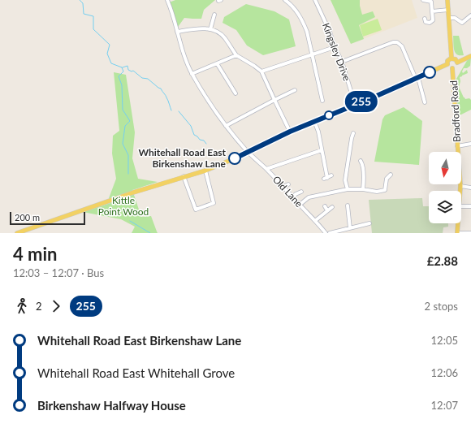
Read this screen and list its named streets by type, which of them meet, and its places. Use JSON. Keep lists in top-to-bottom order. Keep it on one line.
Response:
{"streets":{"main road":["Bradford Road"],"street":["Kingsley Drive","Old Lane"]},"parks":["Kittle Point Wood"],"places":["Whitehall Road East Birkenshaw Lane"],"lines":["bus line 255"],"scale_bar":"200 m","north":"bottom","page":{"on_map":"255","scale":"200 m","heading":["4 min","12:03 – 12:07 · Bus","£2.88"],"legs":["2","255","2 stops"],"list":[{"name":"Whitehall Road East Birkenshaw Lane","value":"12:05"},{"name":"Whitehall Road East Whitehall Grove","value":"12:06"},{"name":"Birkenshaw Halfway House","value":"12:07"}]}}
